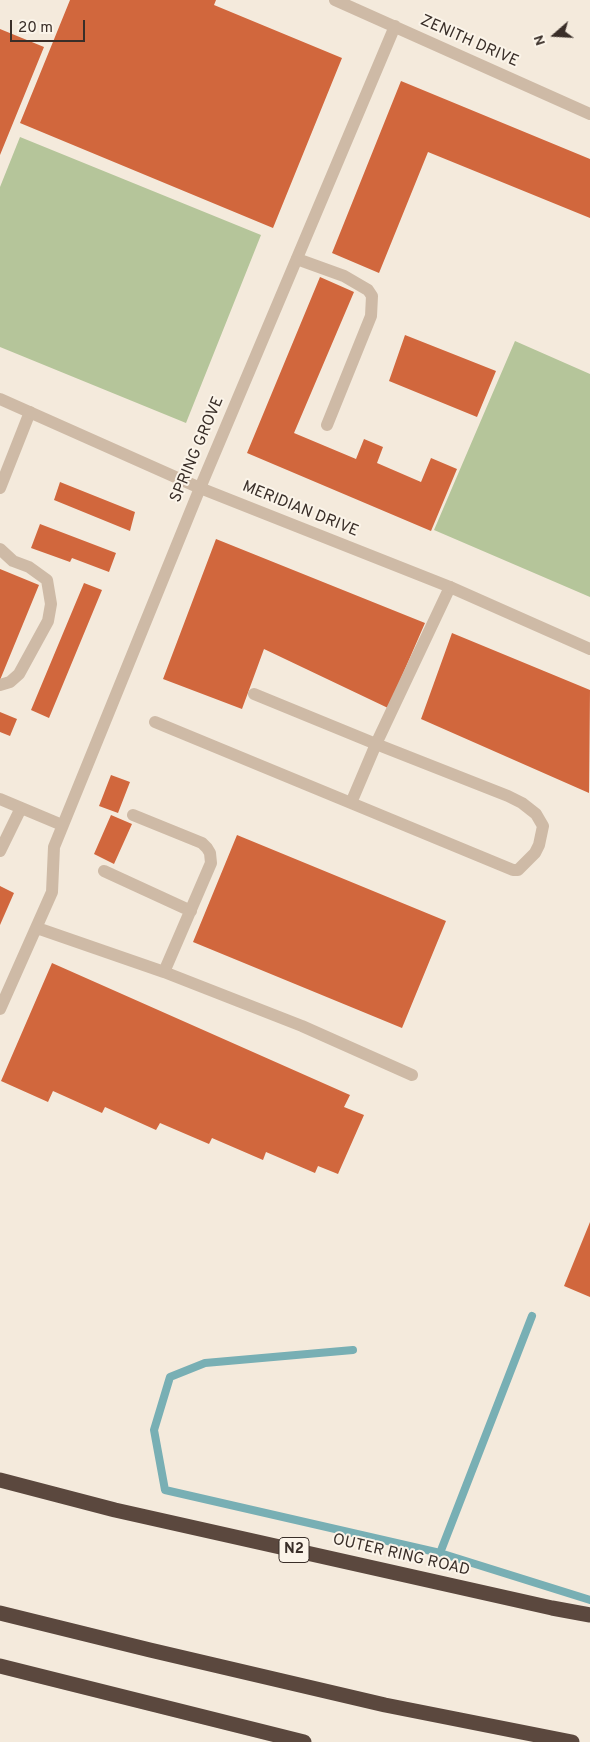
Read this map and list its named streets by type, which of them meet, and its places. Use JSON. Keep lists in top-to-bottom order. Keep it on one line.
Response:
{"streets":{"highway":["N2","OUTER RING ROAD"],"street":["ZENITH DRIVE","SPRING GROVE","MERIDIAN DRIVE"]},"crossings":[["ZENITH DRIVE","SPRING GROVE"],["SPRING GROVE","MERIDIAN DRIVE"]],"scale_bar":"20 m","north":"left"}
